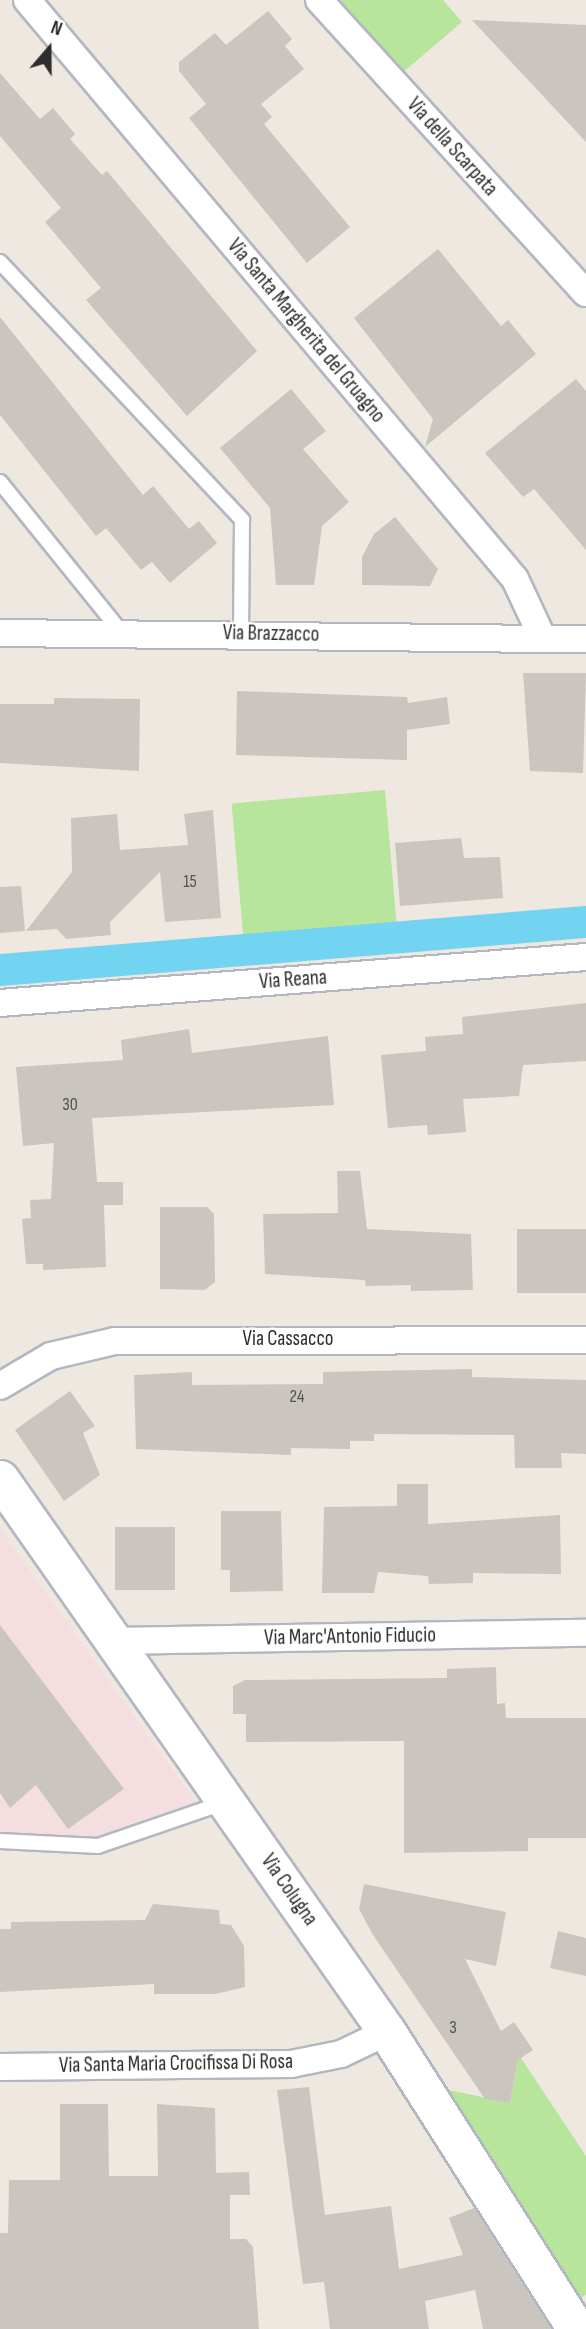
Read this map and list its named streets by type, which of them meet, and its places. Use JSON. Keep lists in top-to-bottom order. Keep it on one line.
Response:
{"streets":{"street":["Via della Scarpata","Via Santa Margherita del Gruagno","Via Brazzacco","Via Reana","Via Cassacco","Via Marc'Antonio Fiducio","Via Colugna","Via Santa Maria Crocifissa Di Rosa"]},"crossings":[["Via Santa Margherita del Gruagno","Via Brazzacco"],["Via Marc'Antonio Fiducio","Via Colugna"],["Via Colugna","Via Santa Maria Crocifissa Di Rosa"]],"house_numbers":["15","30","24","3"],"north":"top"}
